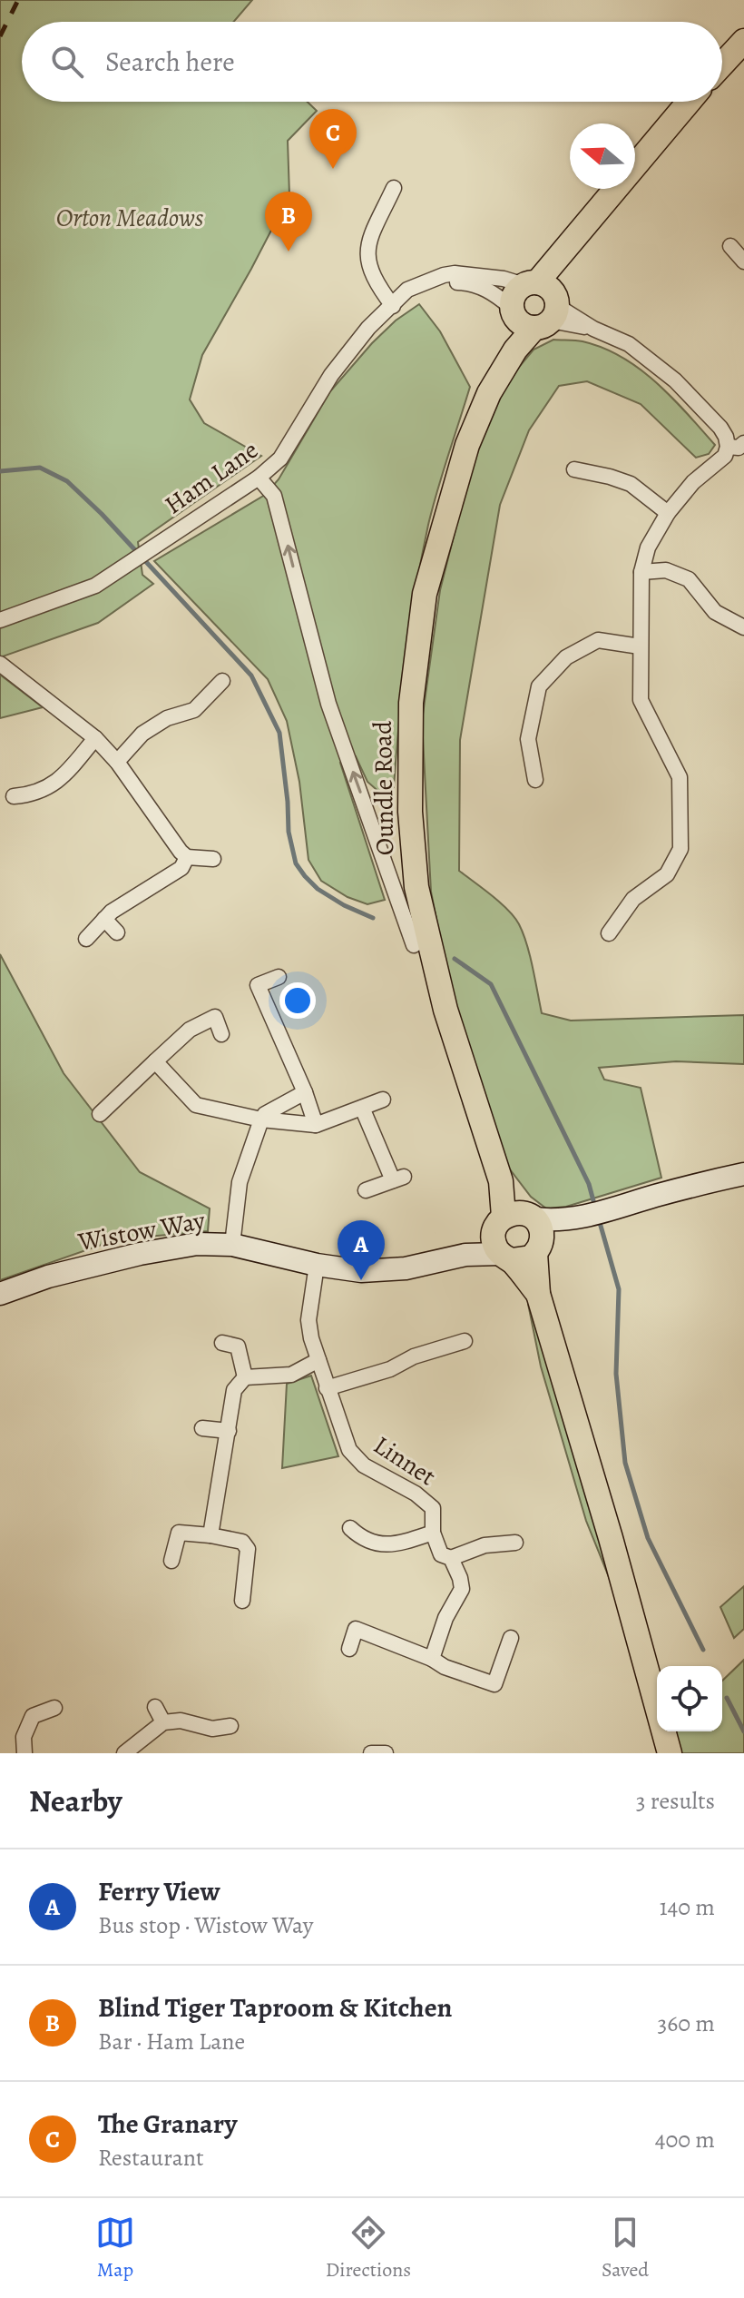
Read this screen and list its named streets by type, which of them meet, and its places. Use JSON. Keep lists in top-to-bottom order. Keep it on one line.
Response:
{"streets":{"main road":["Oundle Road"],"street":["Ham Lane","Wistow Way","Linnet"]},"crossings":[["Ham Lane","Oundle Road"],["Oundle Road","Wistow Way"],["Wistow Way","Linnet"]],"parks":["Orton Meadows"],"north":"left","page":{"search":"Search here","pins":["C","B","A"],"heading":["Nearby","3 results"],"list":[{"mark":"A","name":"Ferry View","note":"Bus stop · Wistow Way","value":"140 m"},{"mark":"B","name":"Blind Tiger Taproom & Kitchen","note":"Bar · Ham Lane","value":"360 m"},{"mark":"C","name":"The Granary","note":"Restaurant","value":"400 m"}],"nav":["Map","Directions","Saved"]}}
